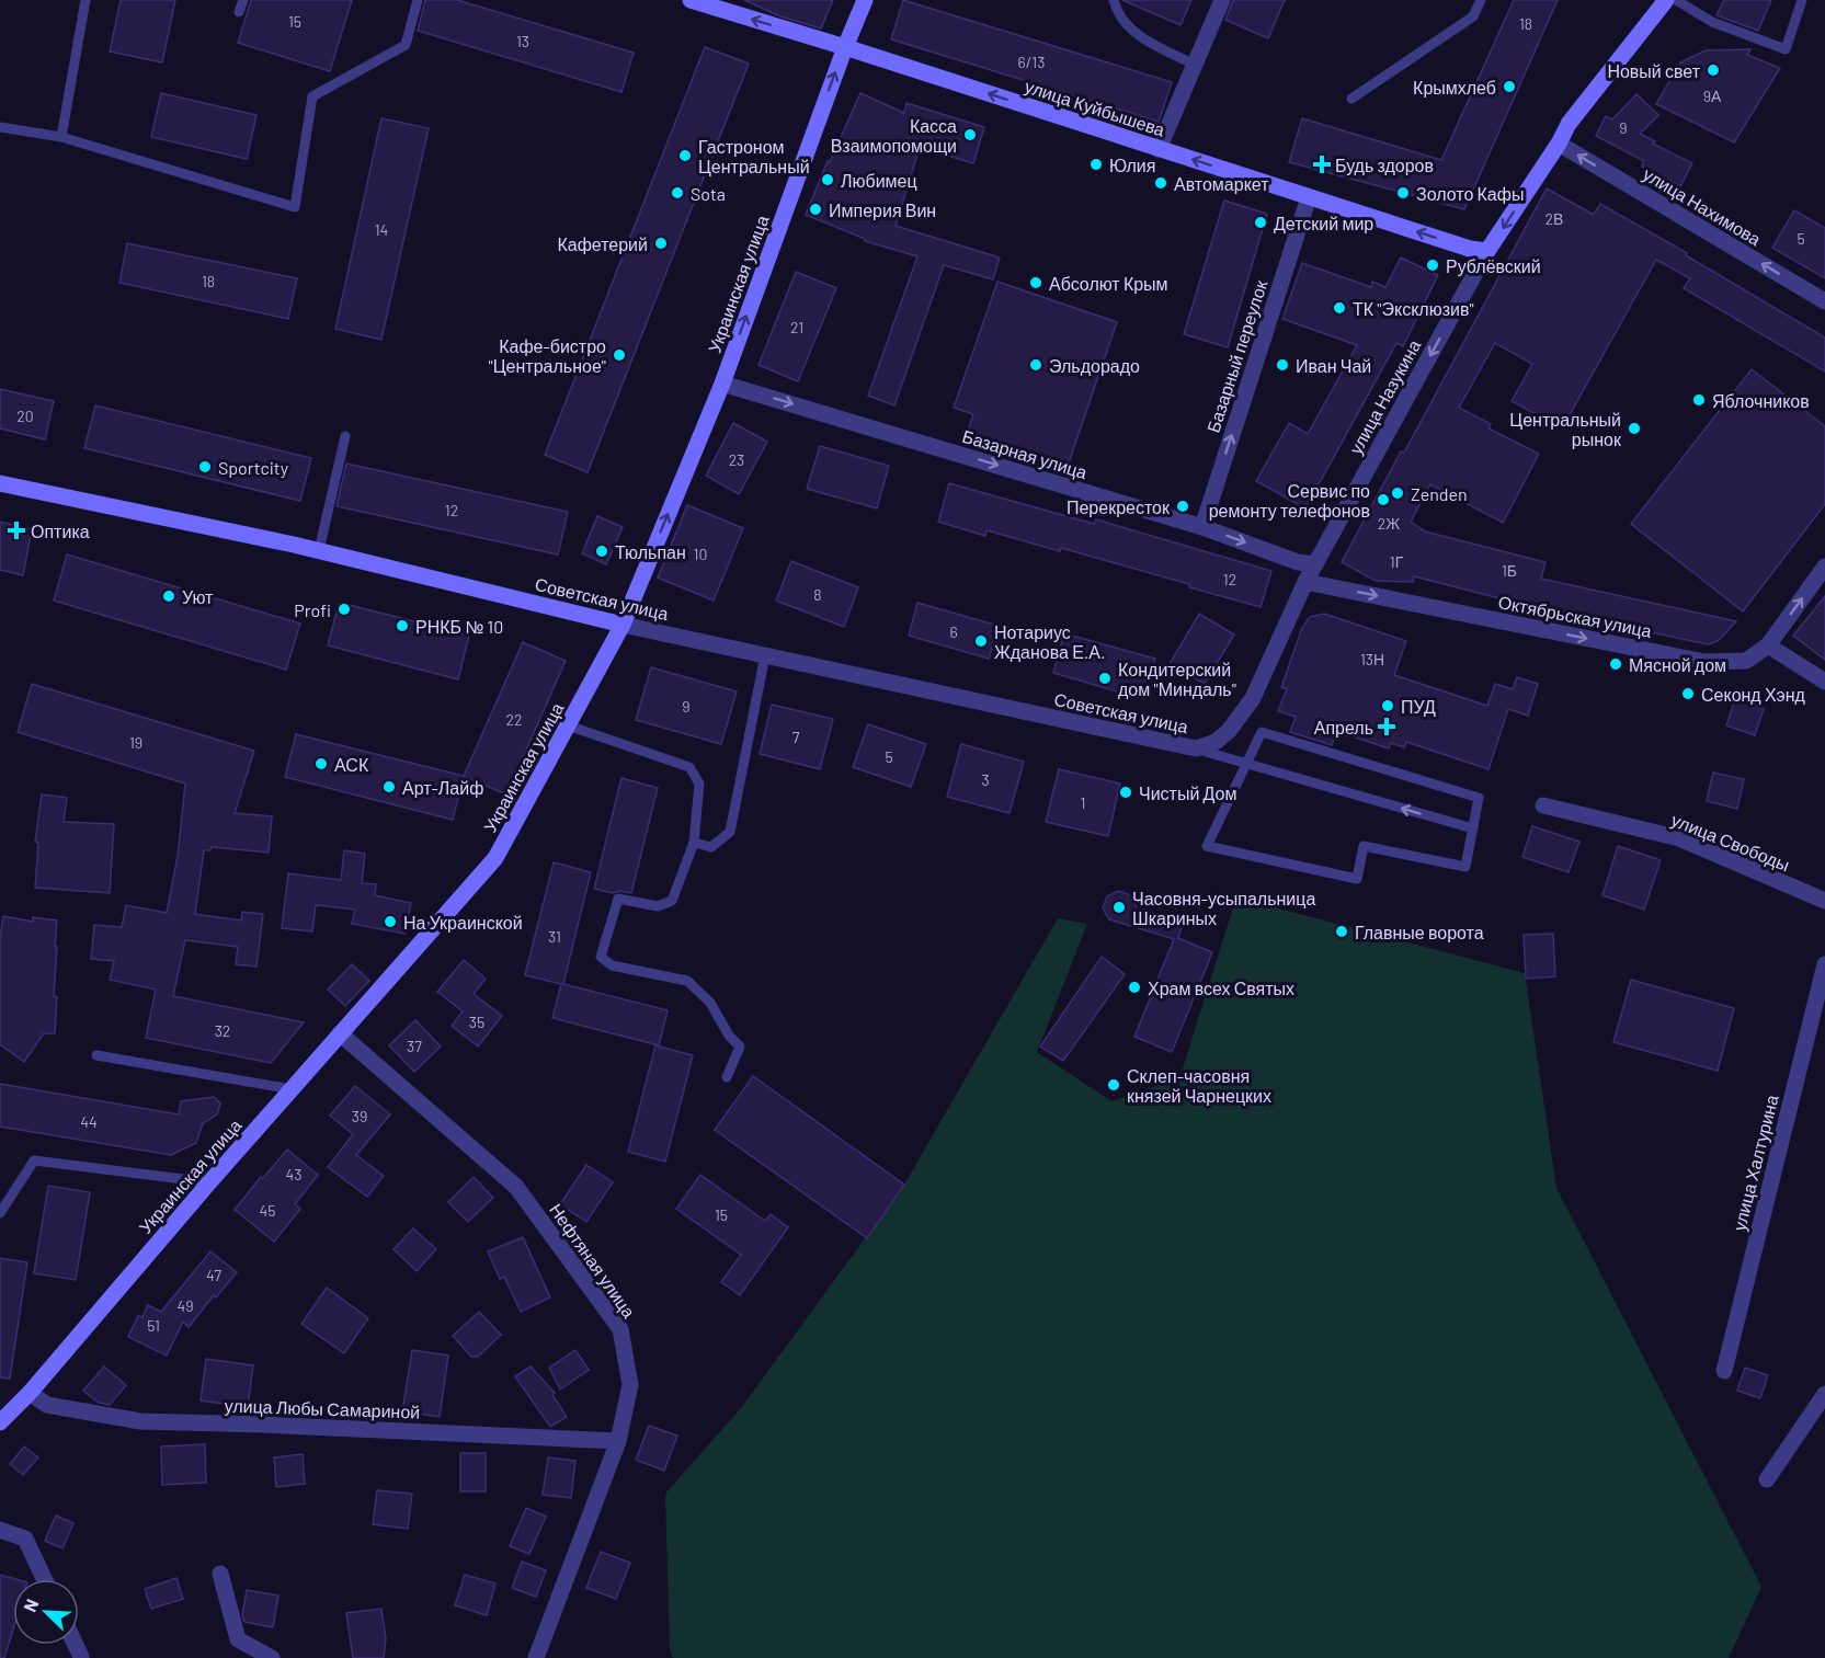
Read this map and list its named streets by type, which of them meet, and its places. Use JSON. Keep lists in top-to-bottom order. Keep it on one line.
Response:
{"streets":{"main road":["улица Куйбышева","Украинская улица","улица Назукина","Советская улица"],"street":["улица Нахимова","Базарный переулок","Базарная улица","Октябрьская улица","улица Свободы","улица Халтурина","Нефтяная улица","улица Любы Самариной"]},"crossings":[["улица Куйбышева","Украинская улица"],["улица Куйбышева","Базарный переулок"],["улица Куйбышева","улица Назукина"],["улица Нахимова","улица Назукина"],["Украинская улица","Базарная улица"],["Украинская улица","Советская улица"],["Украинская улица","Нефтяная улица"],["Украинская улица","улица Любы Самариной"],["Базарный переулок","Базарная улица"],["улица Назукина","Базарная улица"],["улица Назукина","Советская улица"],["улица Назукина","Октябрьская улица"],["Нефтяная улица","улица Любы Самариной"]],"one_way":["улица Куйбышева","улица Нахимова","Украинская улица","Базарный переулок","улица Назукина","Базарная улица","Октябрьская улица"],"places":{"other":["Новый свет","Крымхлеб","Касса Взаимопомощи","Гастроном Центральный","Юлия","Любимец","Автомаркет","Sota","Золото Кафы","Империя Вин","Детский мир","Кафетерий","Рублёвский","Абсолют Крым","ТК \"Эксклюзив\"","Кафе‐бистро \"Центральное\"","Эльдорадо","Иван Чай","Яблочников","Центральный рынок","Sportcity","Zenden","Сервис по ремонту телефонов","Перекресток","Тюльпан","Уют","Profi","РНКБ № 10","Нотариус Жданова Е.А.","Мясной дом","Кондитерский дом \"Миндаль\"","Секонд Хэнд","ПУД","АСК","Арт-Лайф","Чистый Дом","Часовня-усыпальница Шкариных","На Украинской","Главные ворота","Храм всех Святых","Склеп-часовня князей Чарнецких"],"health":["Будь здоров","Оптика","Апрель"]},"house_numbers":["15","18","13","6/13","9А","9","2В","14","5","18","21","20","23","12","2Ж","10","1Г","1Б","12","8","6","13Н","9","22","7","19","5","3","1","31","35","32","37","39","44","43","45","15","47","49","51"],"north":"top left"}
